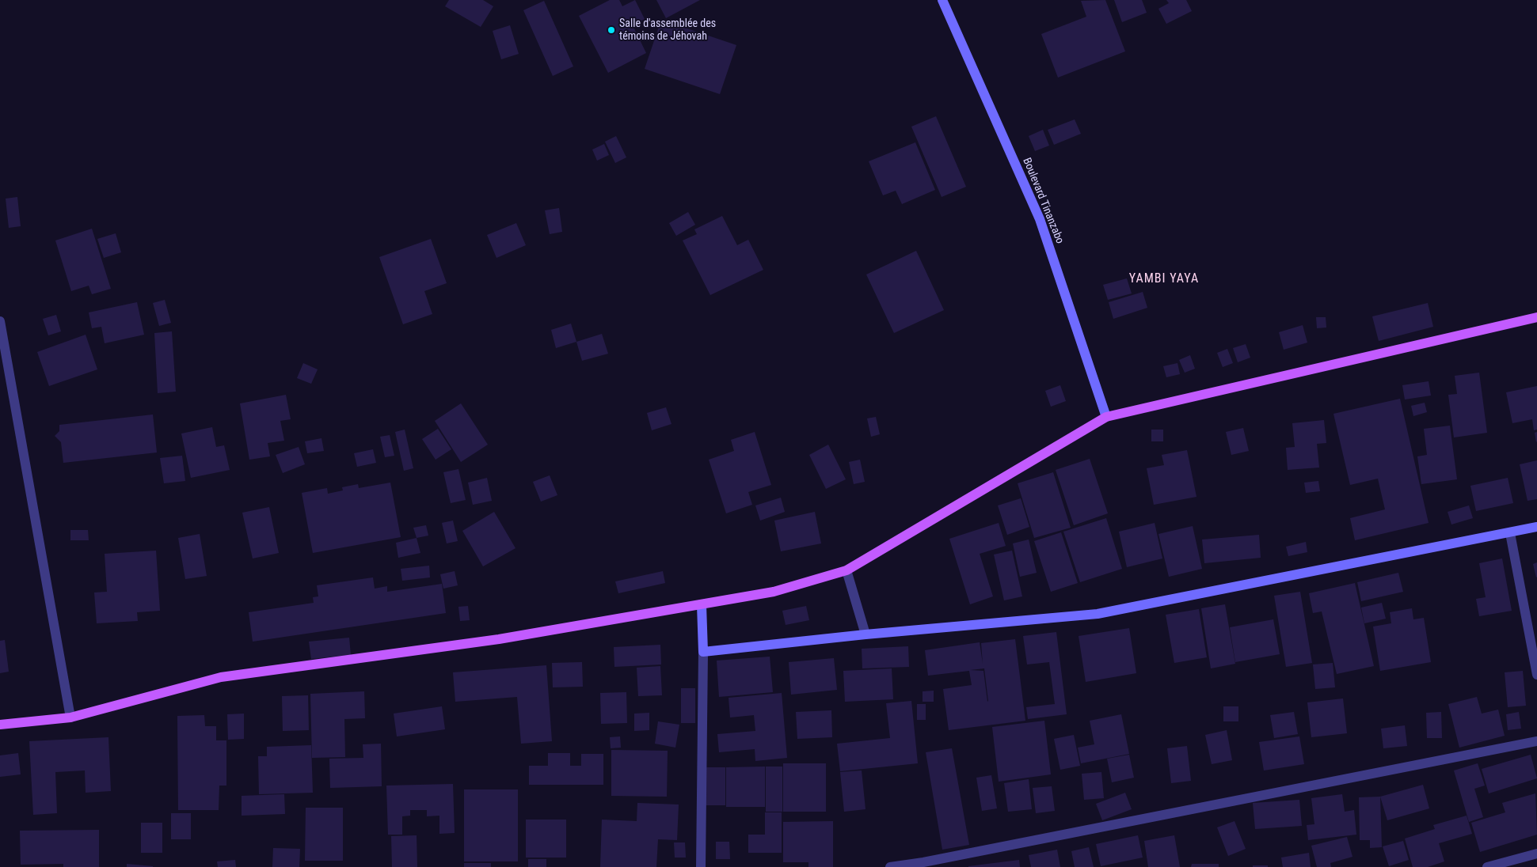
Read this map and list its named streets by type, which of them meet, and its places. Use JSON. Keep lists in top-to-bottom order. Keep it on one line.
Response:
{"streets":{"street":["Boulevard Tinanzabo"]},"districts":["YAMBI YAYA"],"places":["Salle d'assemblée des témoins de Jéhovah"]}
